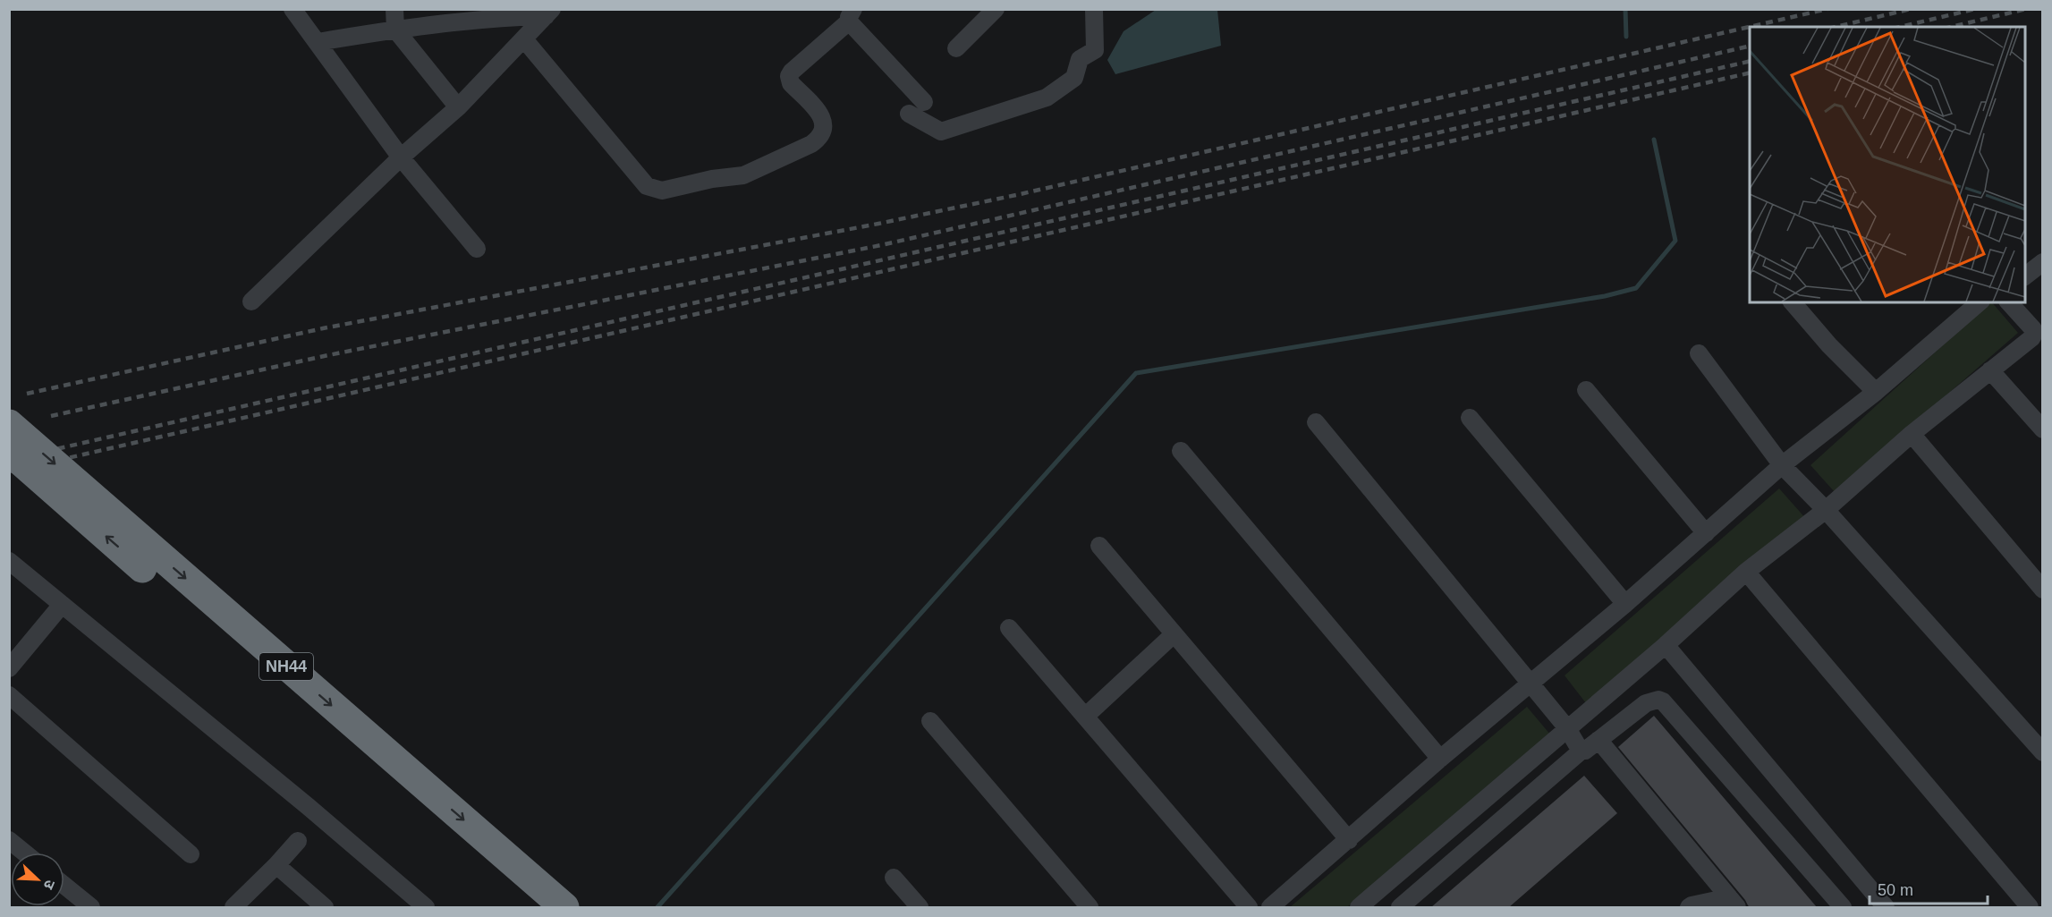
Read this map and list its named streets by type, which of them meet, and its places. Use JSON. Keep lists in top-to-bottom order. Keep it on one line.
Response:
{"streets":{"highway":["NH44"]},"scale_bar":"50 m","north":"bottom right"}
